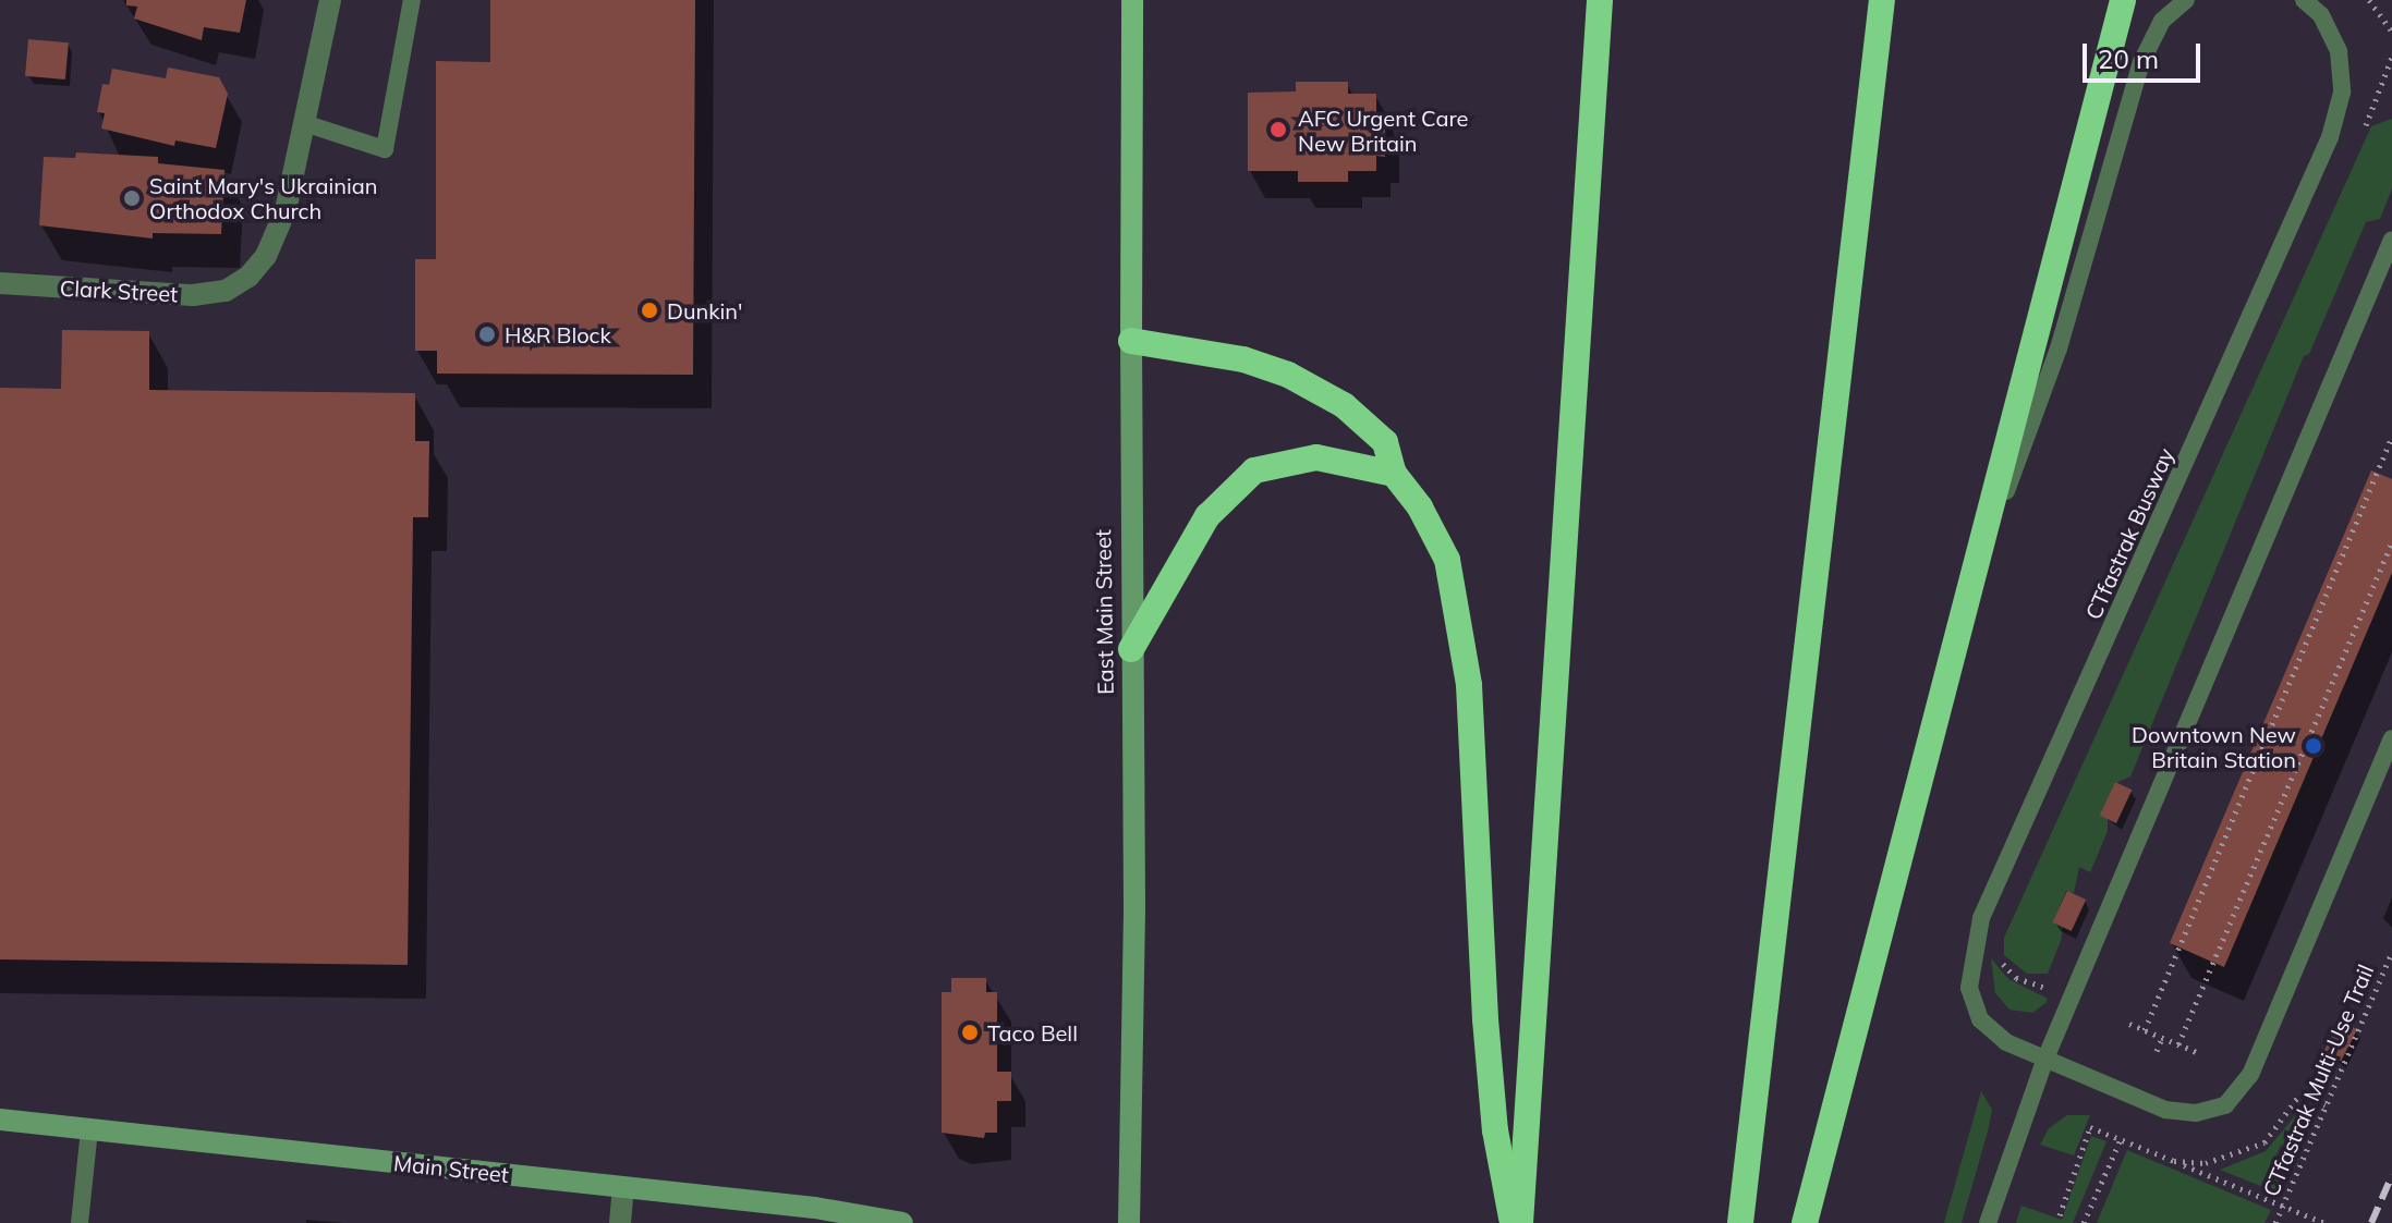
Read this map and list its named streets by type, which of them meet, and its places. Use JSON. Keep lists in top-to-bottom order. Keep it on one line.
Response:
{"streets":{"main road":["East Main Street","Main Street"],"street":["Clark Street"],"lane":["CTfastrak Busway"],"path":["CTfastrak Multi-Use Trail"]},"places":["AFC Urgent Care New Britain","Saint Mary's Ukrainian Orthodox Church","Dunkin'","H&R Block","Downtown New Britain Station","Taco Bell"],"scale_bar":"20 m"}
